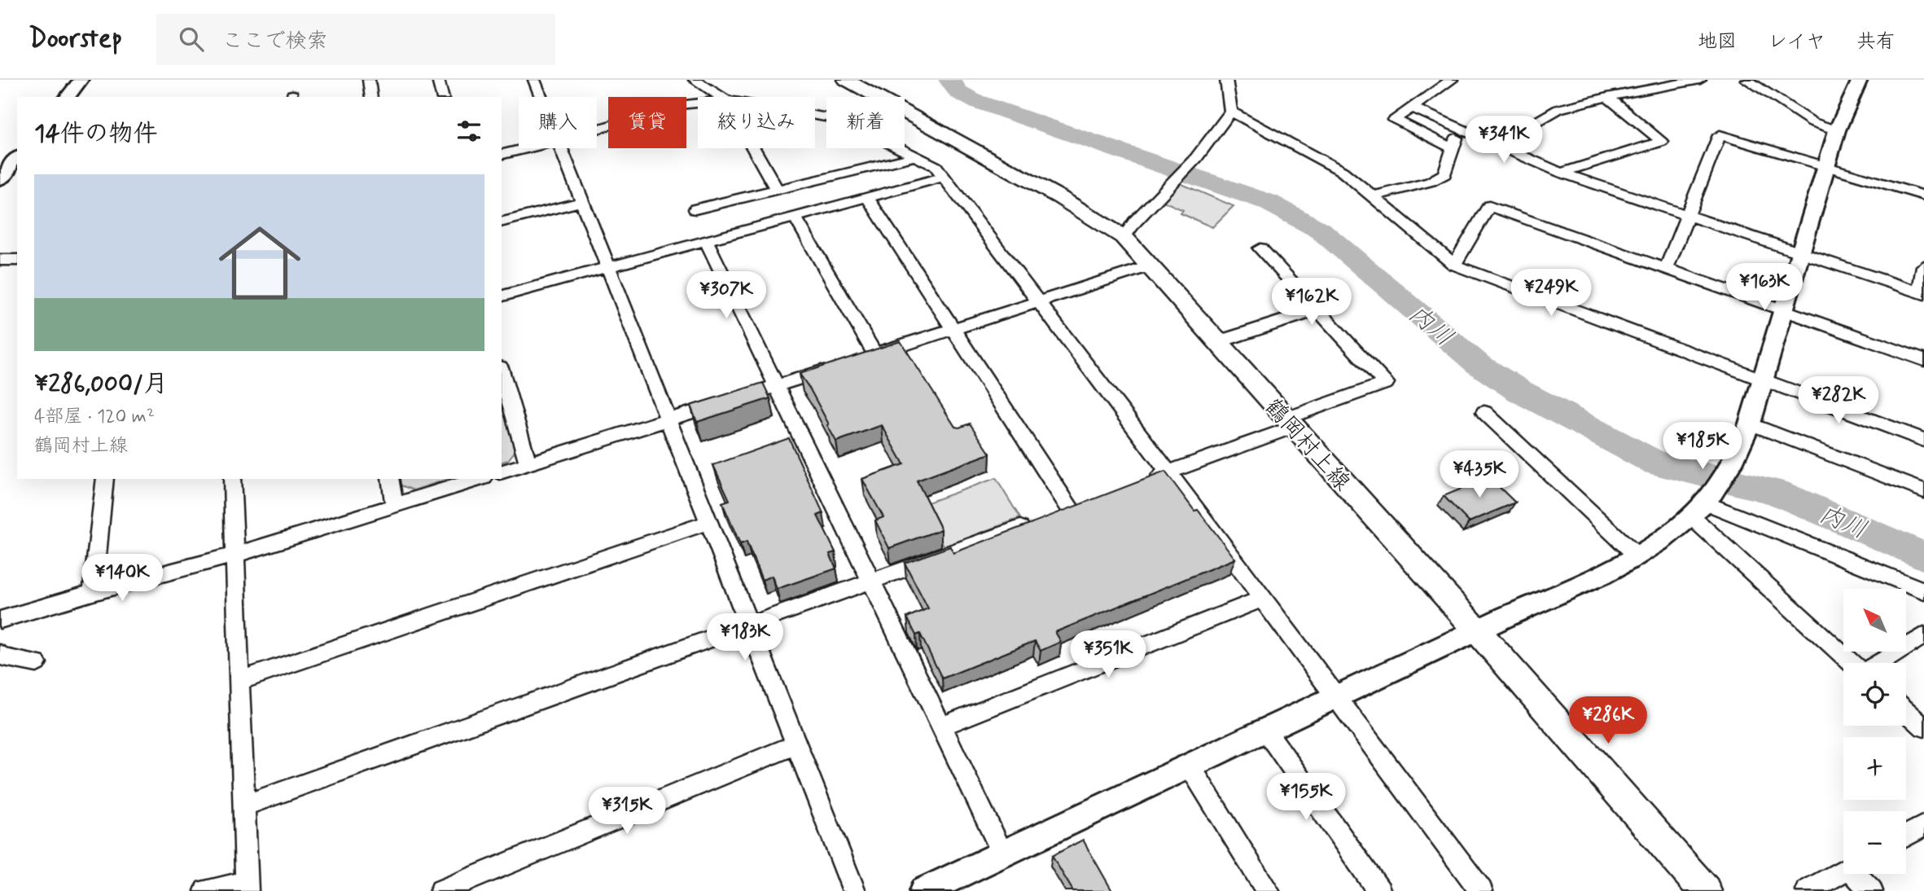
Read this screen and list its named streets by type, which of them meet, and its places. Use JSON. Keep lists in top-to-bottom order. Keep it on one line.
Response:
{"streets":{"main road":["鶴岡村上線"]},"water":["内川"],"north":"top left","page":{"header":"Doorstep","search":"ここで検索","nav":["地図","レイヤ","共有"],"chip":["購入","賃貸","絞り込み","新着"],"heading":"14件の物件","price":["¥341K","¥163K","¥249K","¥307K","¥162K","¥282K","¥185K","¥435K","¥140K","¥183K","¥351K","¥286K","¥155K","¥315K"],"list":[{"name":"¥286,000/月","note":"4部屋 · 120 m² · 鶴岡村上線"}],"map_buttons":["+","−"]}}
